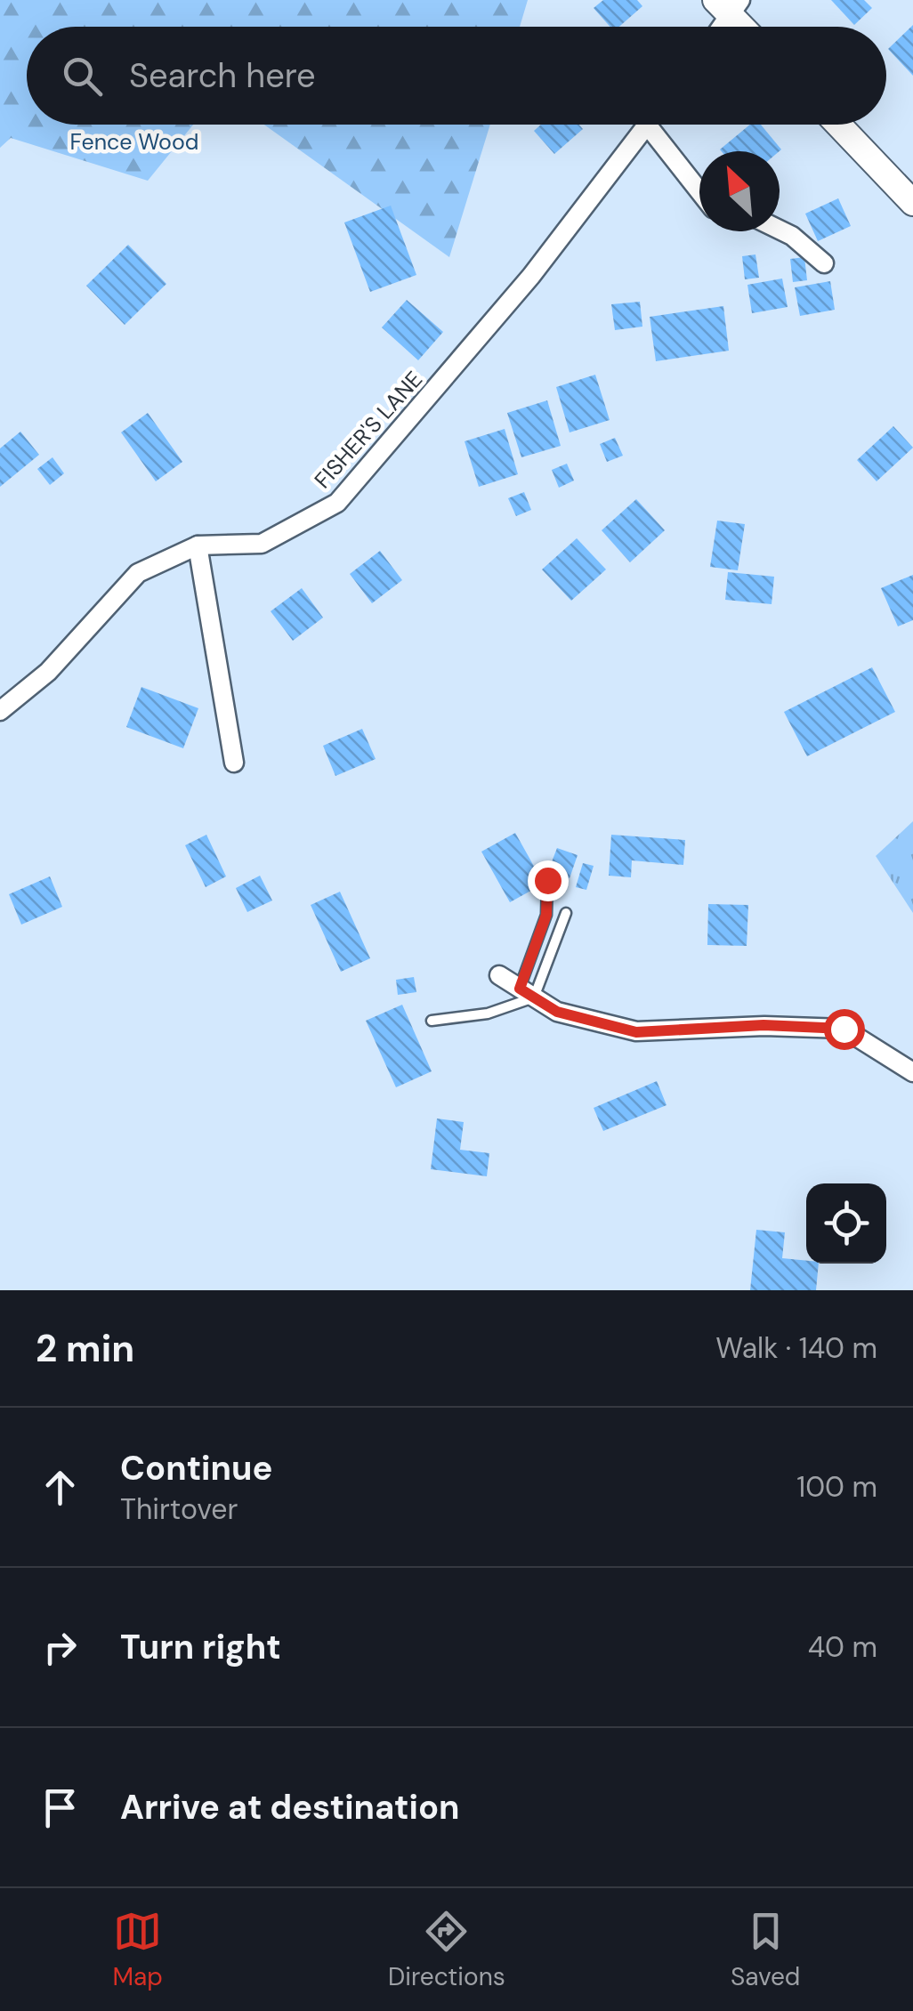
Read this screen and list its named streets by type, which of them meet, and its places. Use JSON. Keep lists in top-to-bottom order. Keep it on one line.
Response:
{"streets":{"street":["FISHER'S LANE"]},"parks":["Fence Wood"],"north":"top left","page":{"search":"Search here","heading":["2 min","Walk · 140 m"],"list":[["Continue","Thirtover","100 m"],["Turn right","40 m"],"Arrive at destination"],"nav":["Map","Directions","Saved"]}}
